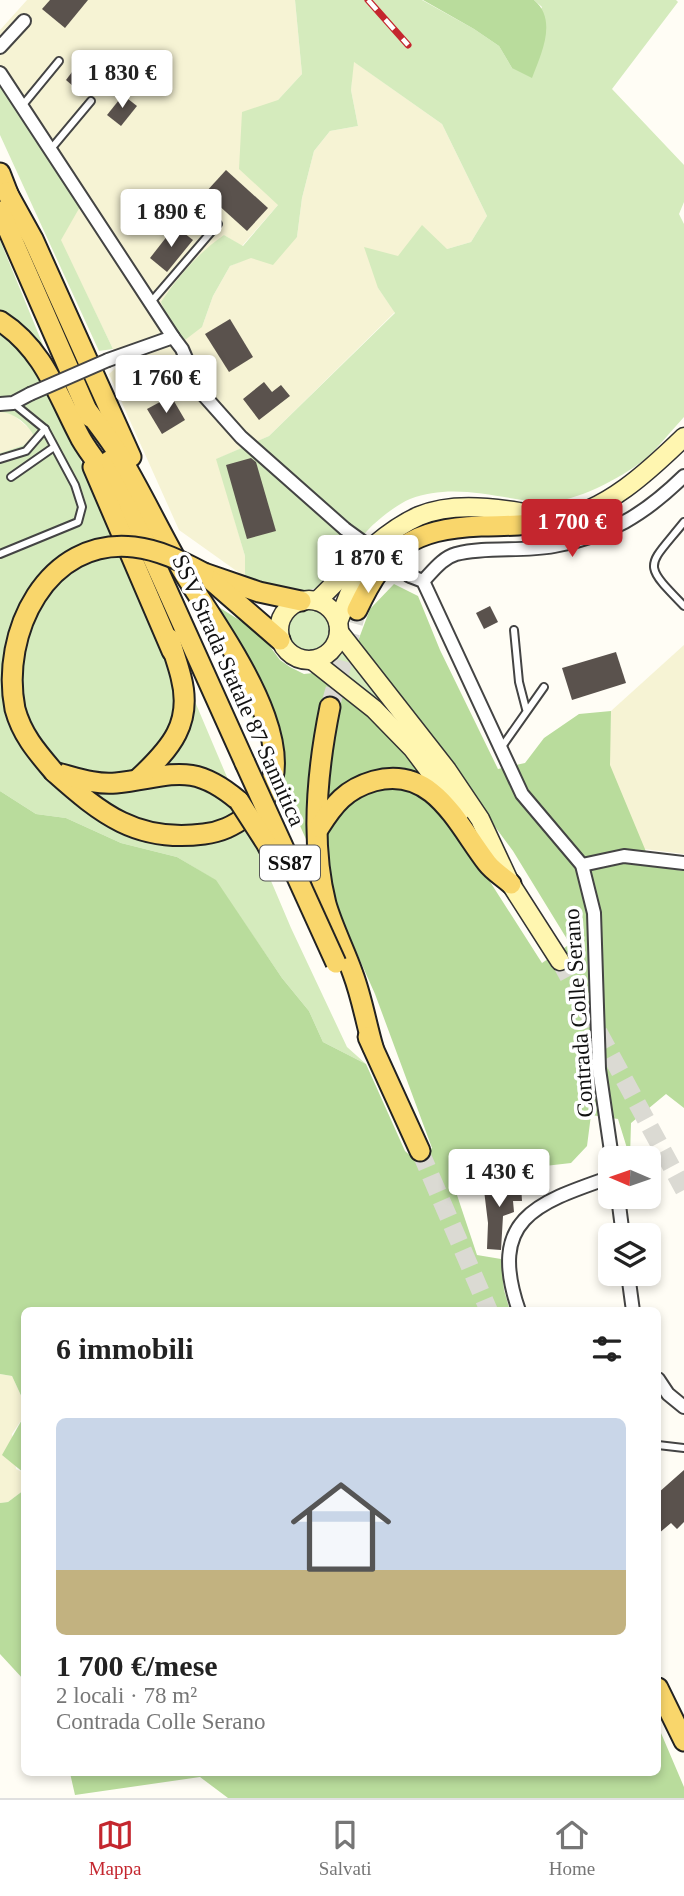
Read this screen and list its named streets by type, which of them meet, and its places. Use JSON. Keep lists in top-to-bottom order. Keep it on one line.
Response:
{"streets":{"main road":["SSV Strada Statale 87 Sannitica","SS87"],"street":["Contrada Colle Serano"]},"north":"left","page":{"price":["1 830 €","1 890 €","1 760 €","1 700 €","1 870 €","1 430 €"],"heading":"6 immobili","list":[{"name":"1 700 €/mese","note":"2 locali · 78 m² · Contrada Colle Serano"}],"tabs":["Mappa","Salvati","Home"]}}
